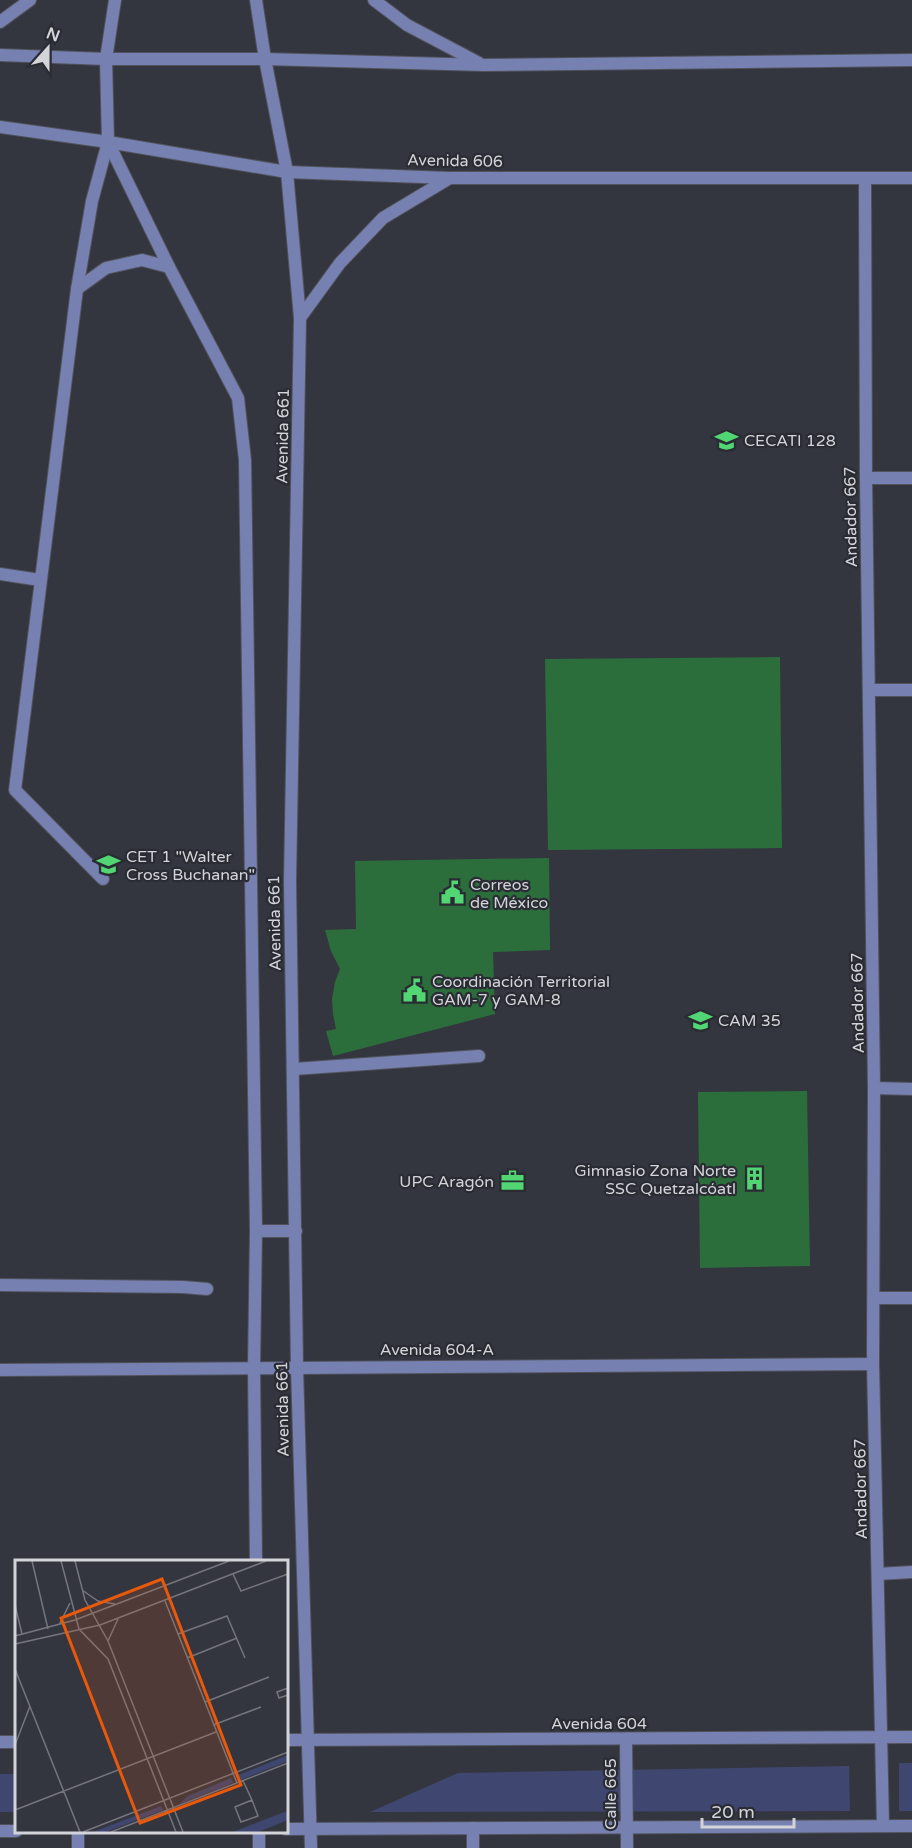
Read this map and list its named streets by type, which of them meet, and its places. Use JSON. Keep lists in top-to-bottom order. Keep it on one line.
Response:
{"streets":{"street":["Avenida 606","Avenida 661","Andador 667","Avenida 604-A","Avenida 604","Calle 665"]},"crossings":[["Avenida 606","Avenida 661"],["Avenida 606","Andador 667"],["Avenida 661","Avenida 604-A"],["Avenida 661","Avenida 604"],["Andador 667","Avenida 604-A"],["Andador 667","Avenida 604"],["Avenida 604","Calle 665"]],"places":{"school or university":["CECATI 128","CET 1 \"Walter Cross Buchanan\"","CAM 35"],"public building":["Correos de México","Coordinación Territorial GAM-7 y GAM-8"],"building":["Gimnasio Zona Norte SSC Quetzalcóatl"],"office":["UPC Aragón"]},"scale_bar":"20 m","north":"top"}
